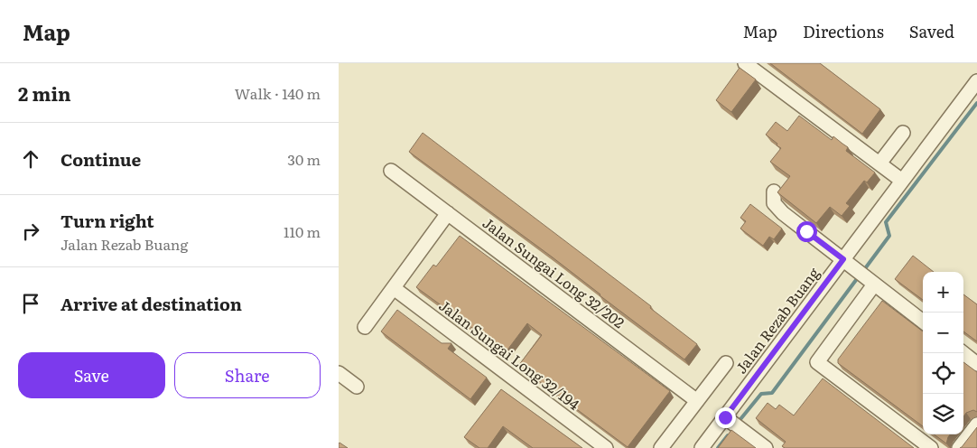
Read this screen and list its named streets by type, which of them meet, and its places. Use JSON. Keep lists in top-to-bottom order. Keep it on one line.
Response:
{"streets":{"street":["Jalan Sungai Long 32/202","Jalan Rezab Buang","Jalan Sungai Long 32/194"]},"page":{"header":"Map","nav":["Map","Directions","Saved"],"heading":["2 min","Walk · 140 m"],"list":[["Continue","30 m"],["Turn right","Jalan Rezab Buang","110 m"],"Arrive at destination"],"map_buttons":["+","−"],"buttons":["Save","Share"]}}
